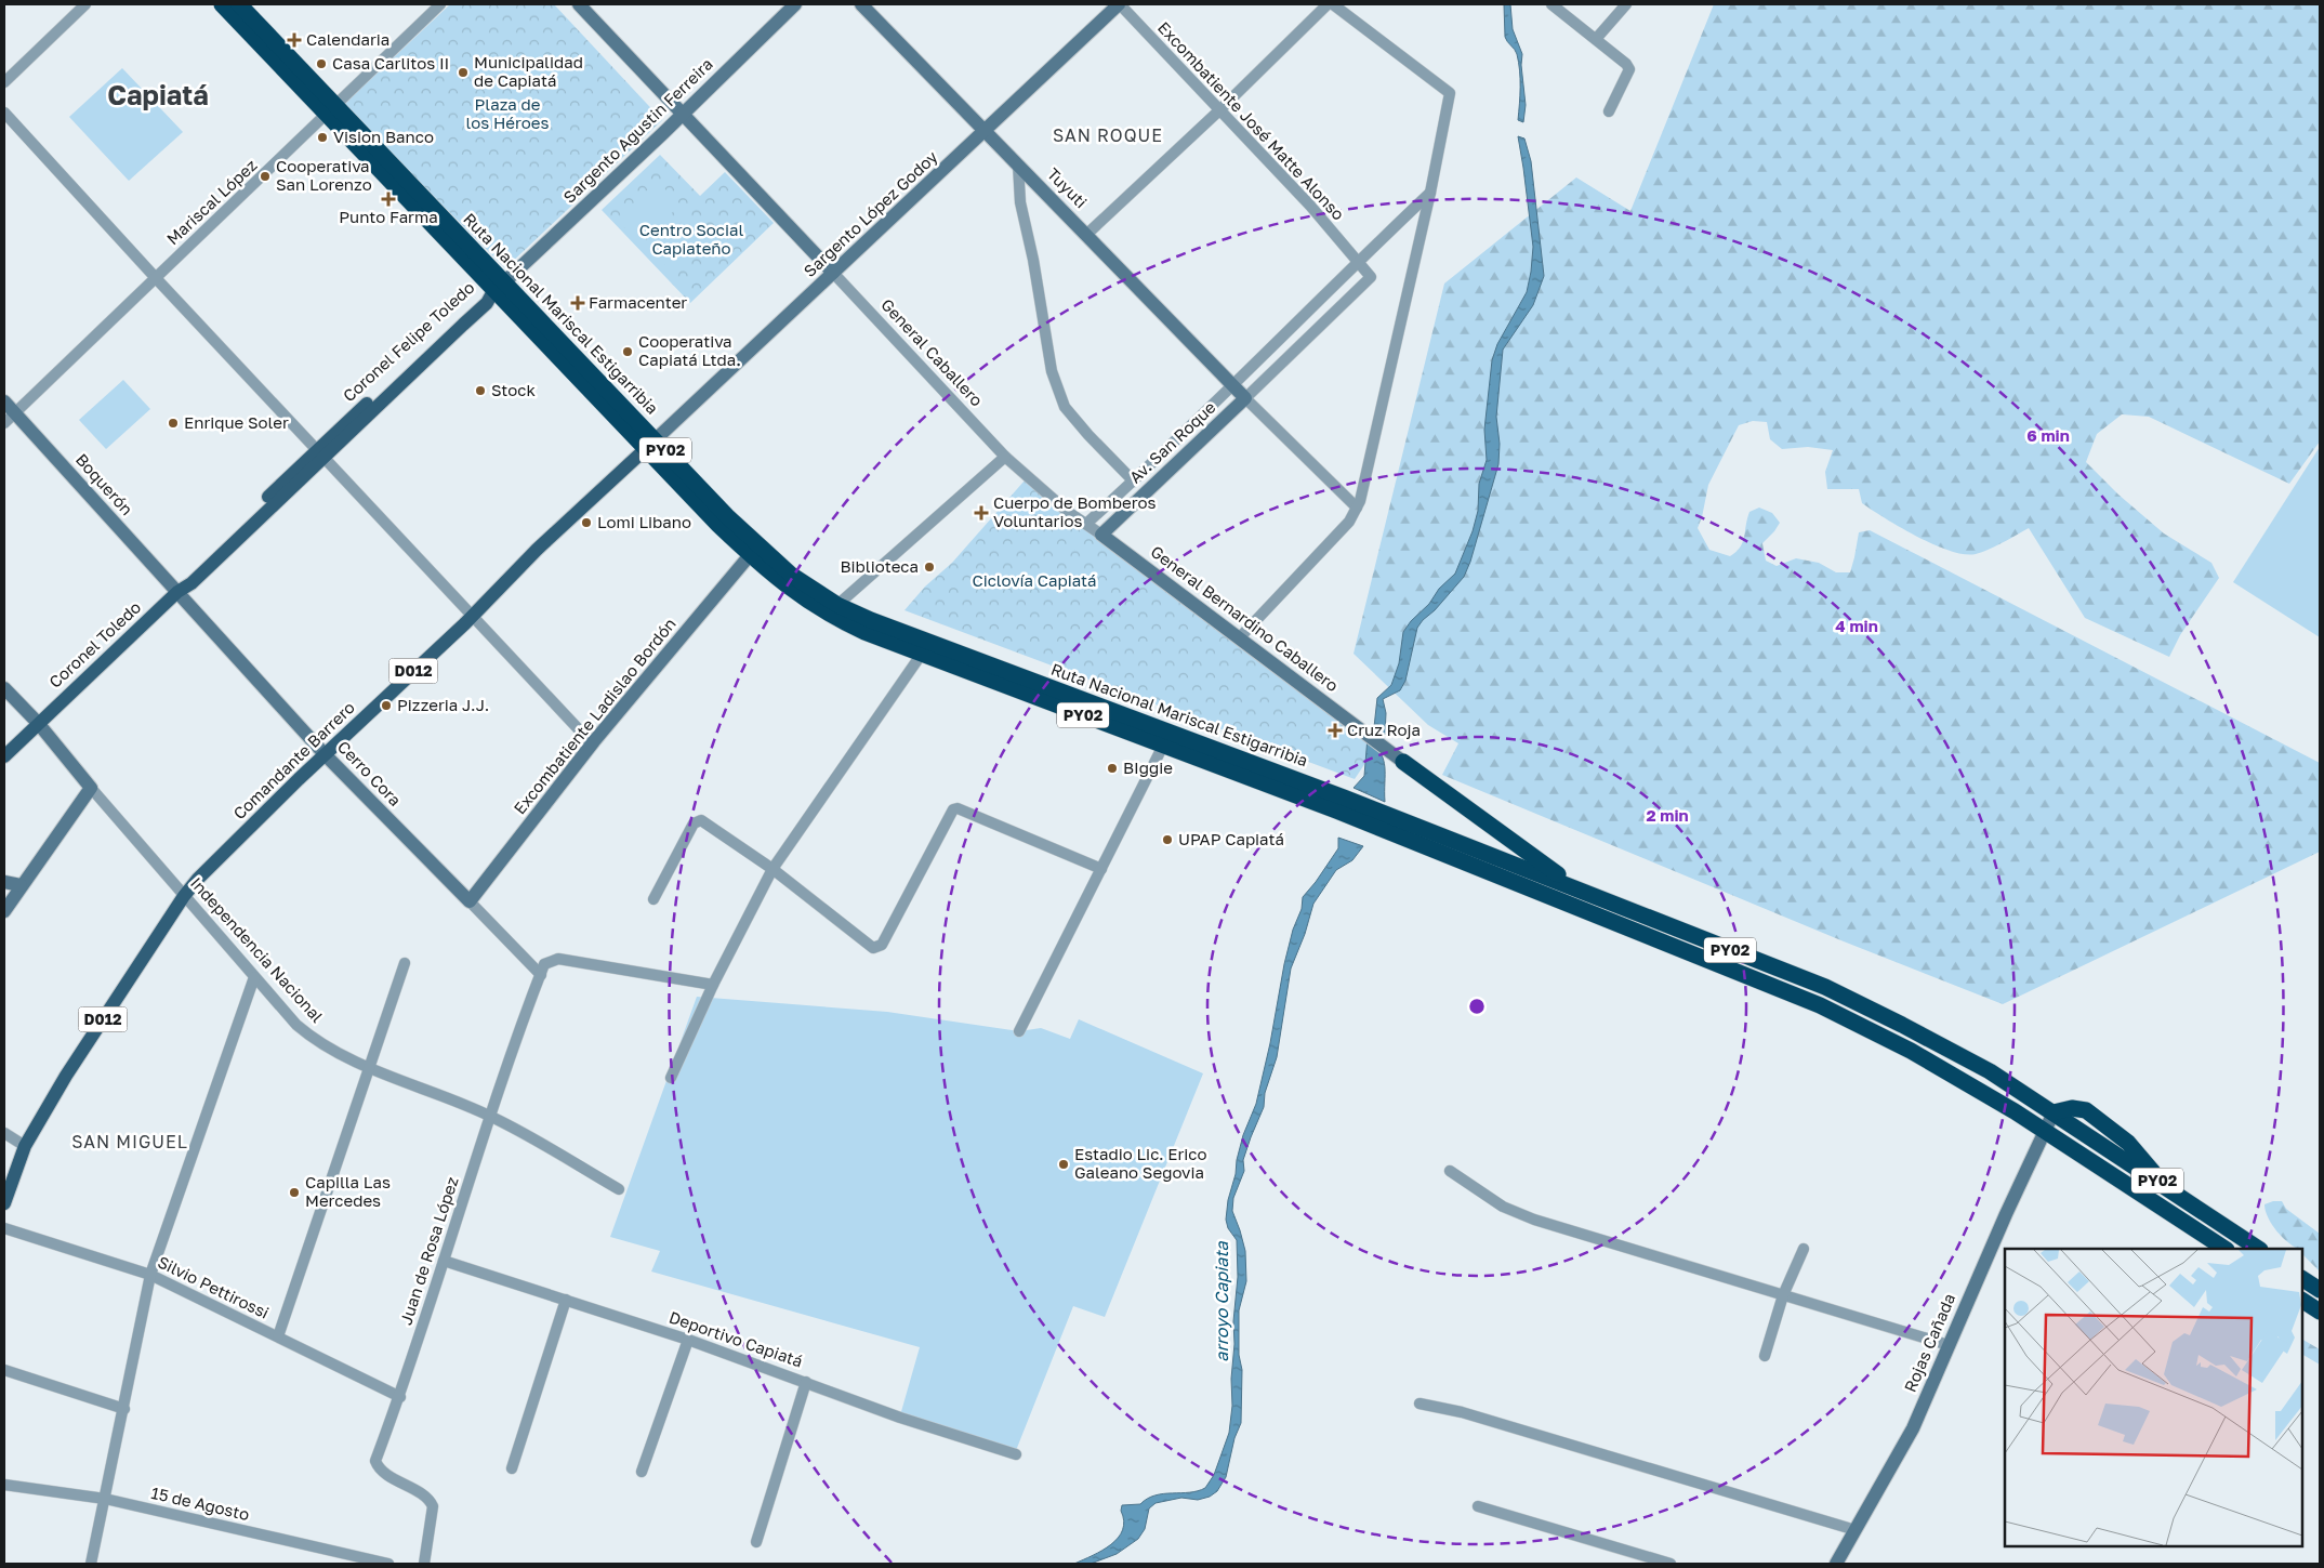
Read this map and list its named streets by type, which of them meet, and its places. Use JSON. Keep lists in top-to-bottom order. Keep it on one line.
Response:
{"streets":{"highway":["Ruta Nacional Mariscal Estigarribia","PY02"],"main road":["Coronel Felipe Toledo","Coronel Toledo","D012","Comandante Barrero"],"street":["Excombatiente José Matte Alonso","Sargento Agustin Ferreira","Tuyuti","Mariscal López","Sargento López Godoy","General Caballero","Av. San Roque","Boquerón","General Bernardino Caballero","Excombatiente Ladislao Bordón","Cerro Cora","Independencia Nacional","Juan de Rosa López","Silvio Pettirossi","Deportivo Capiatá","Rojas Cañada","15 de Agosto"]},"crossings":[["Excombatiente José Matte Alonso","Tuyuti"],["Excombatiente José Matte Alonso","Sargento López Godoy"],["Excombatiente José Matte Alonso","Av. San Roque"],["Sargento Agustin Ferreira","Ruta Nacional Mariscal Estigarribia"],["Sargento Agustin Ferreira","Coronel Felipe Toledo"],["Tuyuti","Sargento López Godoy"],["Tuyuti","Av. San Roque"],["Mariscal López","Ruta Nacional Mariscal Estigarribia"],["Mariscal López","Boquerón"],["Sargento López Godoy","Ruta Nacional Mariscal Estigarribia"],["Sargento López Godoy","General Caballero"],["Sargento López Godoy","Comandante Barrero"],["Ruta Nacional Mariscal Estigarribia","Coronel Felipe Toledo"],["Ruta Nacional Mariscal Estigarribia","Excombatiente Ladislao Bordón"],["Ruta Nacional Mariscal Estigarribia","Comandante Barrero"],["Ruta Nacional Mariscal Estigarribia","Rojas Cañada"],["Coronel Felipe Toledo","Boquerón"],["Coronel Felipe Toledo","Coronel Toledo"],["Coronel Felipe Toledo","Cerro Cora"],["General Caballero","Av. San Roque"],["General Caballero","General Bernardino Caballero"],["Av. San Roque","General Bernardino Caballero"],["Boquerón","Coronel Toledo"],["Boquerón","Cerro Cora"],["Coronel Toledo","Cerro Cora"],["Coronel Toledo","Independencia Nacional"],["D012","Comandante Barrero"],["Excombatiente Ladislao Bordón","Cerro Cora"],["Comandante Barrero","Cerro Cora"],["Comandante Barrero","Independencia Nacional"],["Cerro Cora","Juan de Rosa López"],["Independencia Nacional","Juan de Rosa López"],["Juan de Rosa López","Silvio Pettirossi"],["Juan de Rosa López","Deportivo Capiatá"]],"districts":["Capiatá","SAN ROQUE","SAN MIGUEL"],"water":["arroyo Capiata"],"parks":["Plaza de los Héroes","Centro Social Capiateño","Ciclovía Capiatá"],"places":{"health":["Calendaria","Punto Farma","Farmacenter","Cuerpo de Bomberos Voluntarios","Cruz Roja"],"other":["Casa Carlitos II","Municipalidad de Capiatá","Vision Banco","Cooperativa San Lorenzo","Cooperativa Capiatá Ltda.","Stock","Enrique Soler","Lomi Libano","Biblioteca","Pizzeria J.J.","BIggie","UPAP Capiatá","Estadio Lic. Erico Galeano Segovia","Capilla Las Mercedes"]},"rings":["6 min","4 min","2 min"]}
